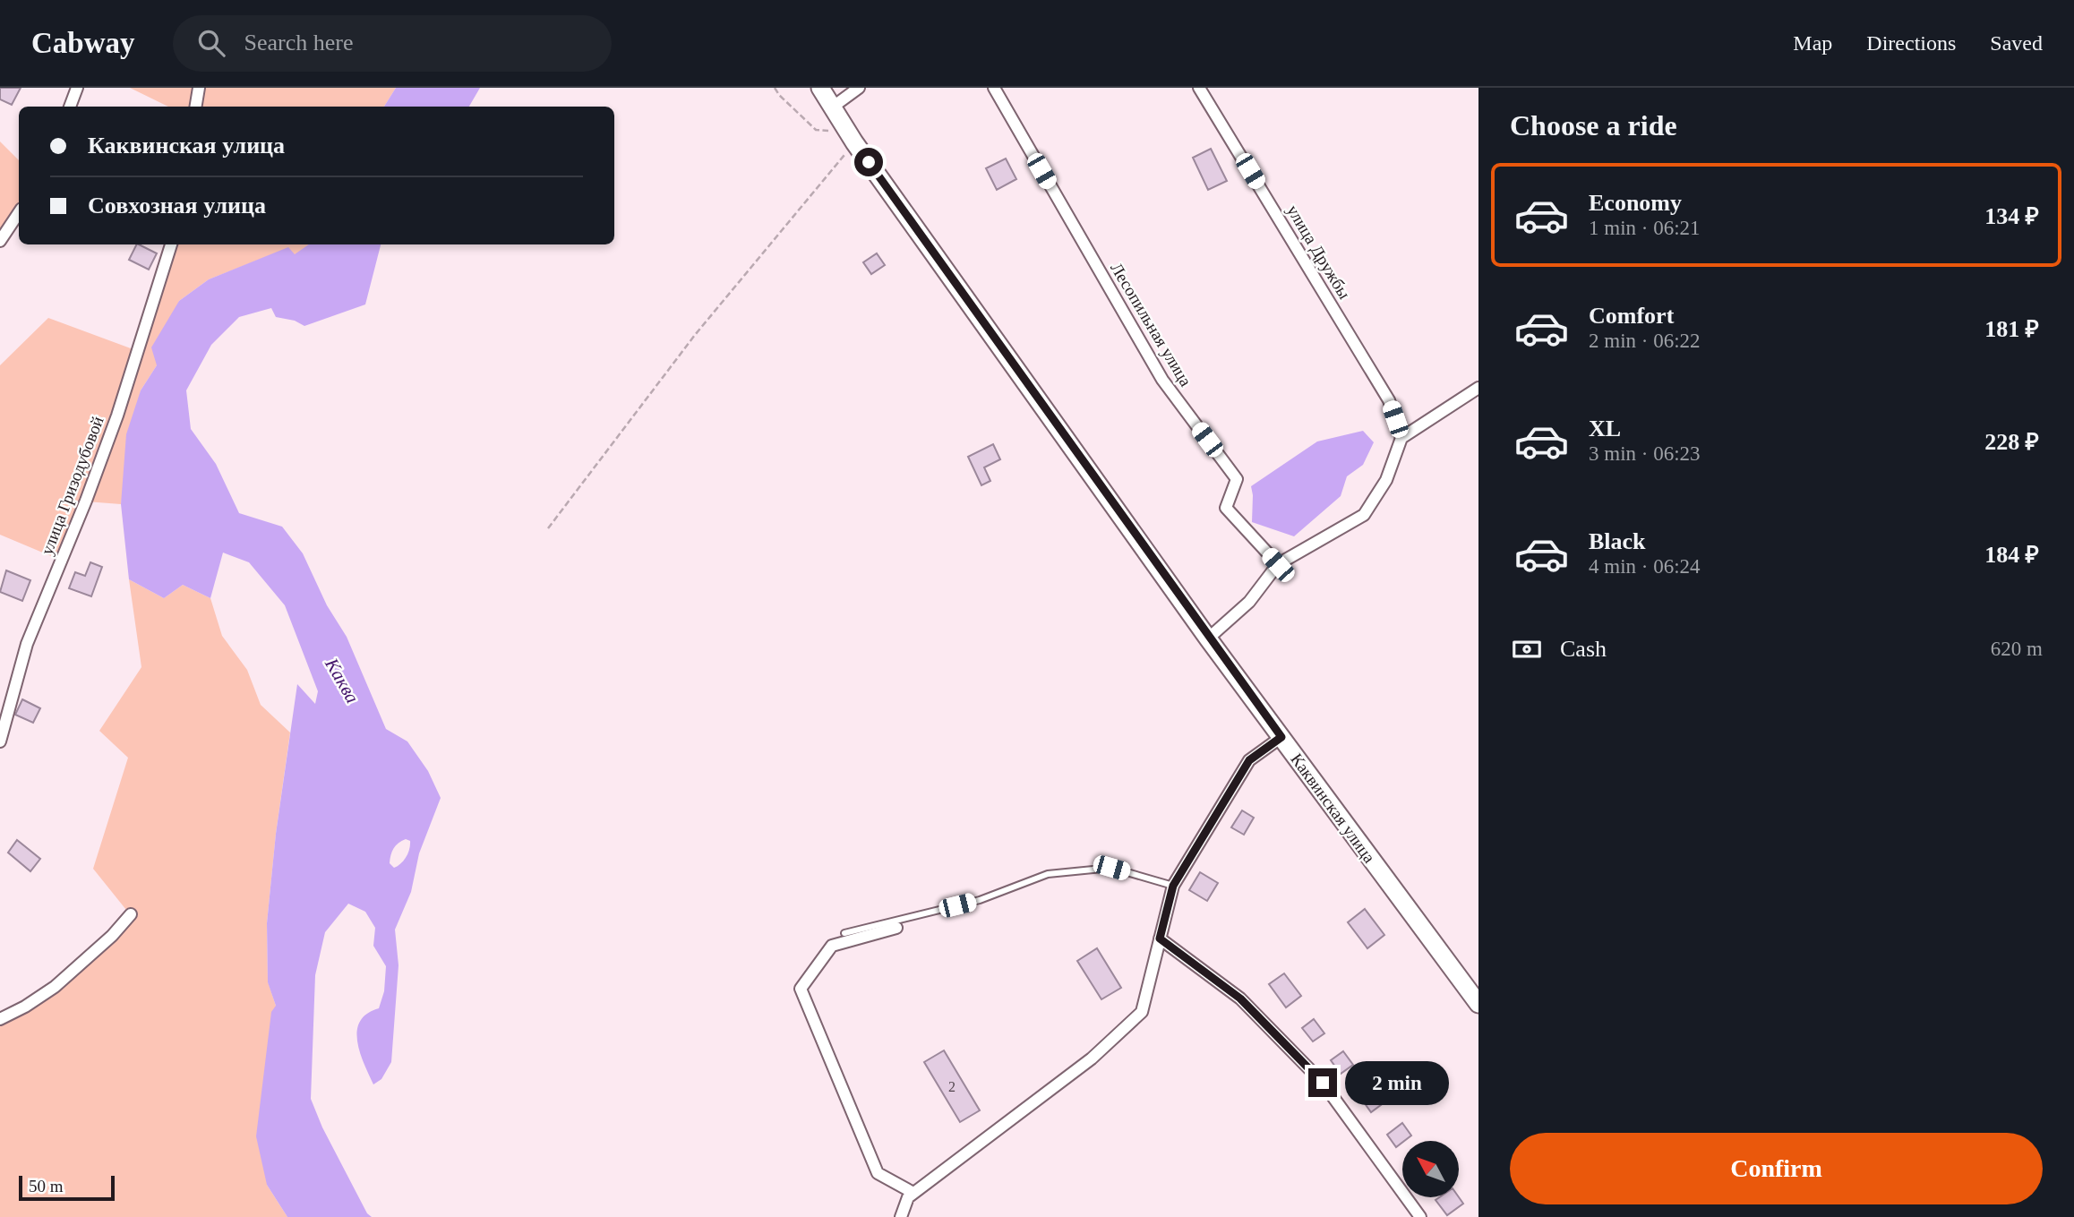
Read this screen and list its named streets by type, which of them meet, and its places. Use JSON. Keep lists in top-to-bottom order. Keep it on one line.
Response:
{"streets":{"main road":["Каквинская улица"],"street":["улица Дружбы","Лесопильная улица","улица Гризодубовой"]},"water":["Каква"],"house_numbers":["2"],"scale_bar":"50 m","north":"top left","page":{"header":"Cabway","search":"Search here","nav":["Map","Directions","Saved"],"heading":"Choose a ride","banner":["Каквинская улица","Совхозная улица"],"list":[{"name":"Economy","note":"1 min · 06:21","value":"134 ₽"},{"name":"Comfort","note":"2 min · 06:22","value":"181 ₽"},{"name":"XL","note":"3 min · 06:23","value":"228 ₽"},{"name":"Black","note":"4 min · 06:24","value":"184 ₽"}],"pay":["Cash","620 m"],"bubble":"2 min","buttons":"Confirm","scale":"50 m"}}
